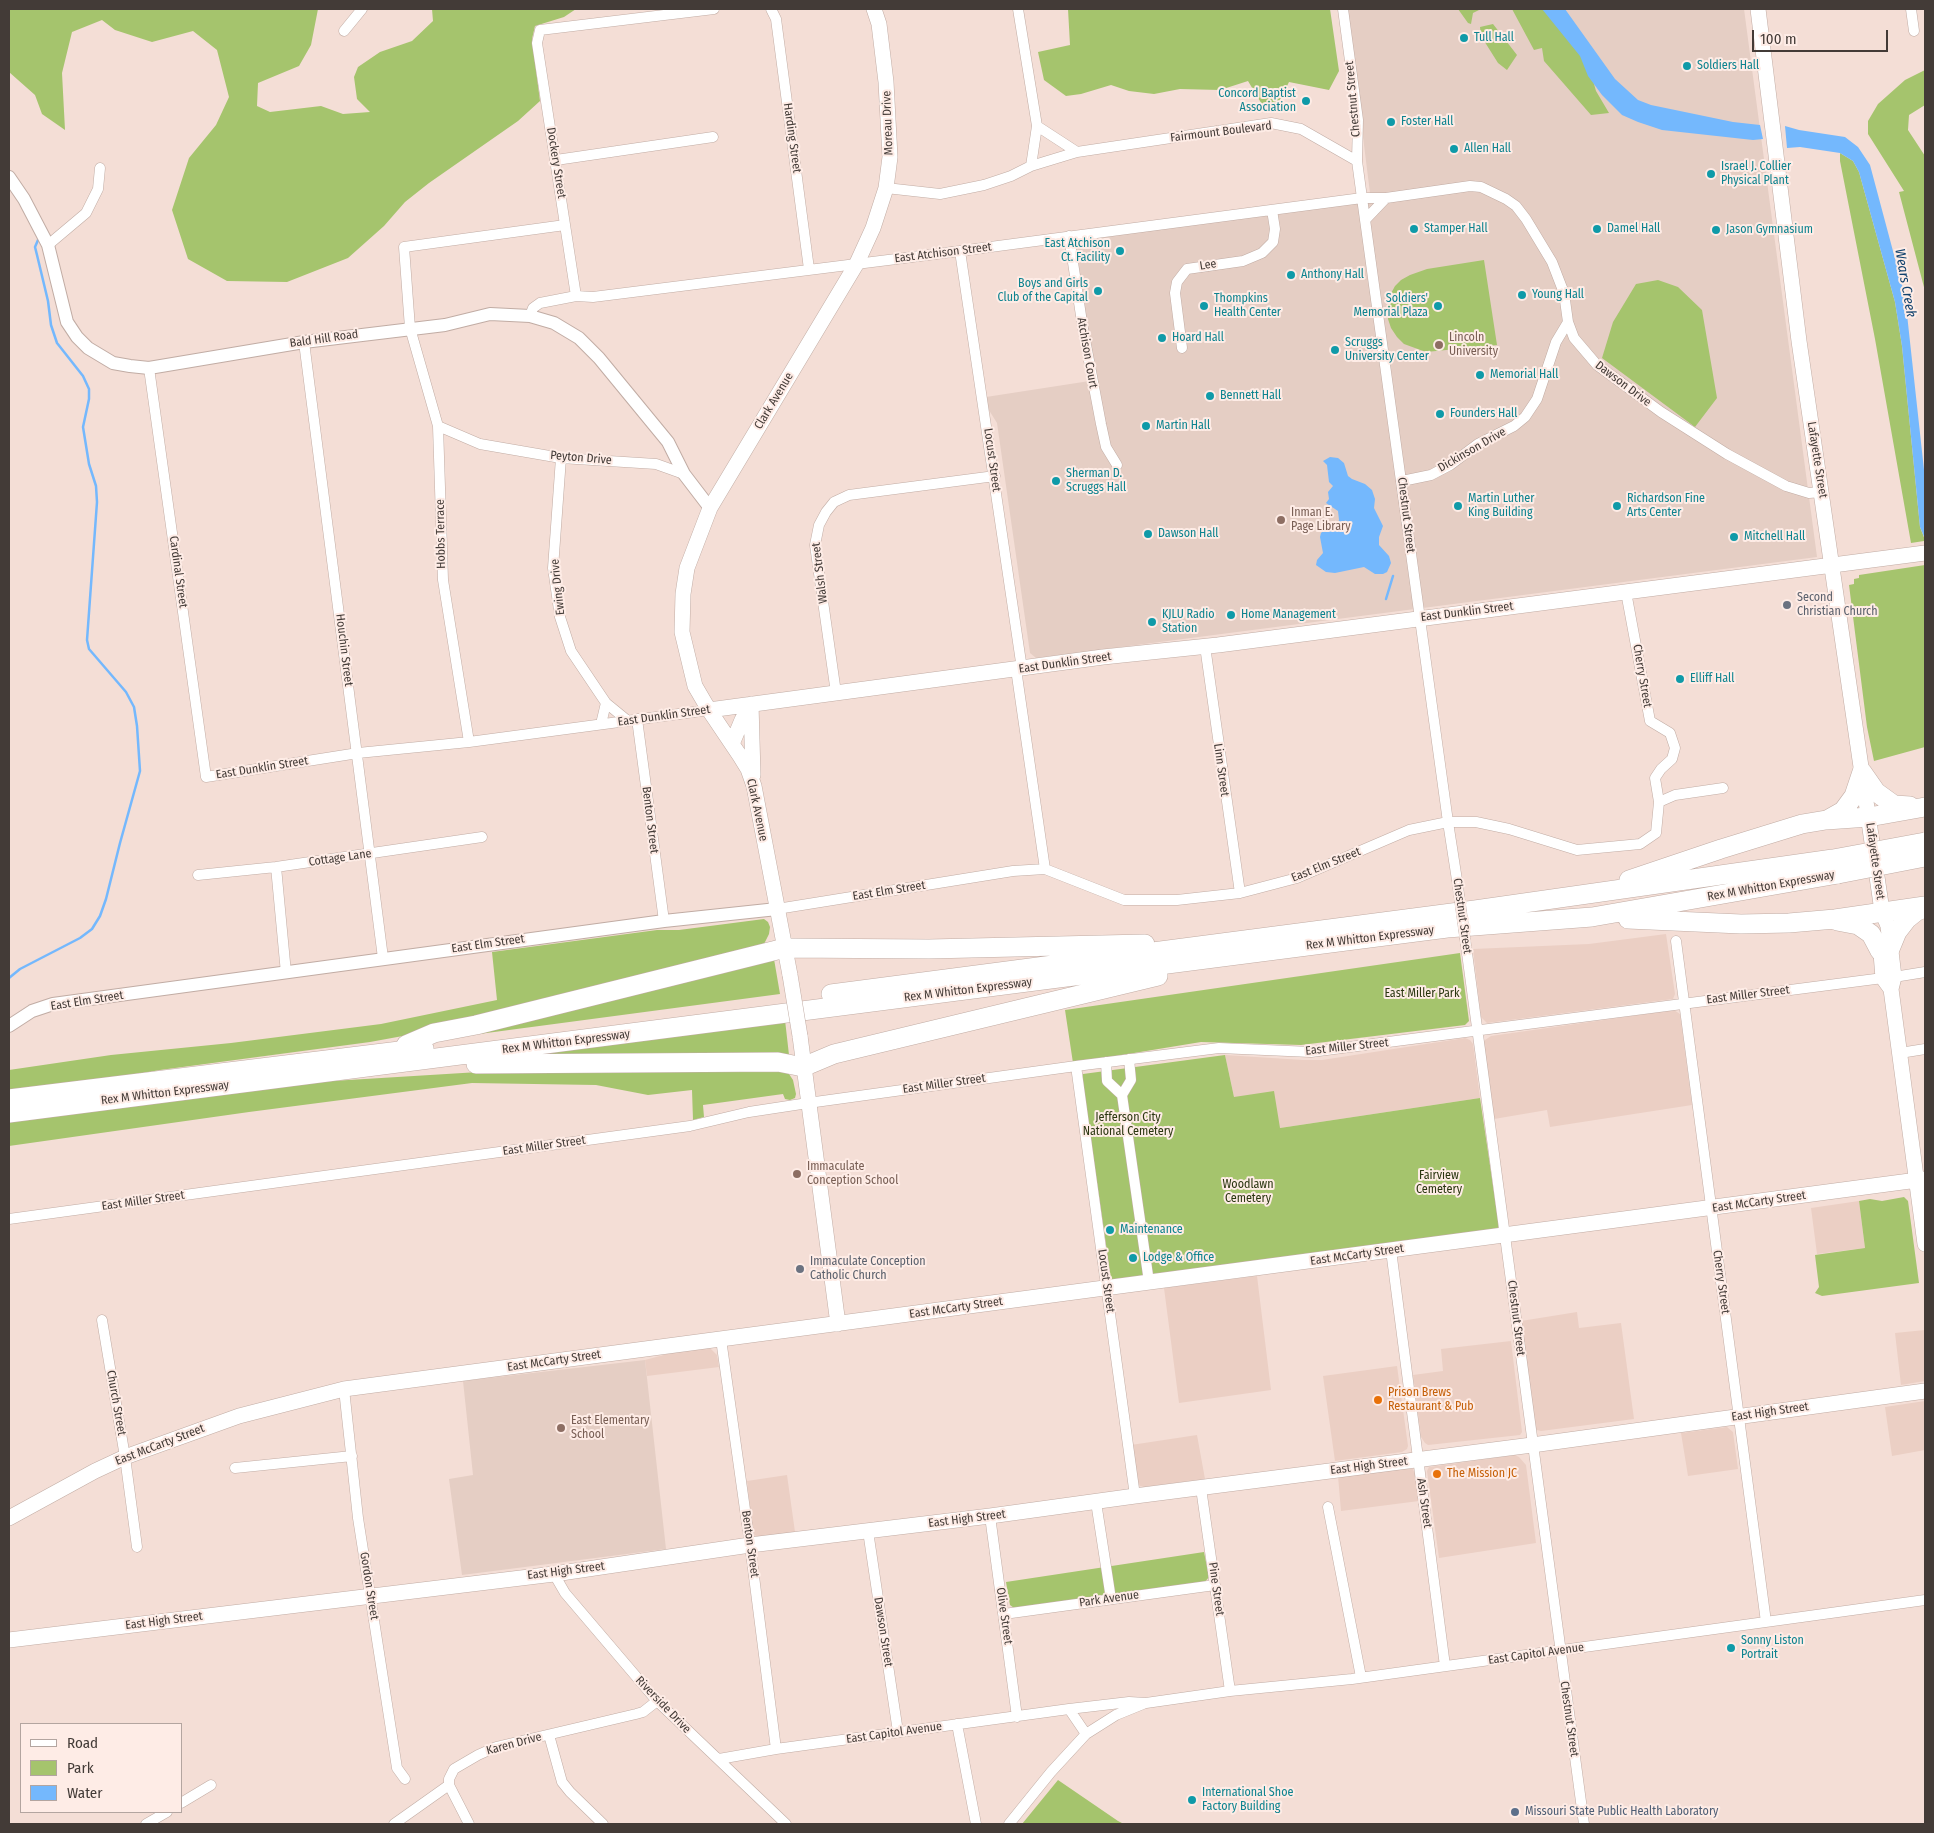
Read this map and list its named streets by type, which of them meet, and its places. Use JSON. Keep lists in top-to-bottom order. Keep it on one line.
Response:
{"streets":{"highway":["Rex M Whitton Expressway"],"main road":["Moreau Drive","Clark Avenue","Lafayette Street","East Dunklin Street","East McCarty Street","East High Street"],"street":["Chestnut Street","Fairmount Boulevard","Harding Street","Dockery Street","East Atchison Street","Lee","Bald Hill Road","Atchison Court","Dawson Drive","Dickinson Drive","Peyton Drive","Locust Street","Hobbs Terrace","Cardinal Street","Walsh Street","Ewing Drive","Houchin Street","Cherry Street","Linn Street","Benton Street","Cottage Lane","East Elm Street","East Miller Street","Church Street","Ash Street","Gordon Street","Pine Street","Park Avenue","Olive Street","Dawson Street","East Capitol Avenue","Riverside Drive","Karen Drive"]},"crossings":[["Chestnut Street","Fairmount Boulevard"],["Chestnut Street","East Atchison Street"],["Chestnut Street","Dawson Drive"],["Chestnut Street","Dickinson Drive"],["Chestnut Street","East Dunklin Street"],["Chestnut Street","East Elm Street"],["Chestnut Street","East Miller Street"],["Chestnut Street","East McCarty Street"],["Chestnut Street","East High Street"],["Chestnut Street","East Capitol Avenue"],["Moreau Drive","Fairmount Boulevard"],["Moreau Drive","East Atchison Street"],["Moreau Drive","Clark Avenue"],["Harding Street","East Atchison Street"],["Dockery Street","East Atchison Street"],["Dockery Street","Hobbs Terrace"],["East Atchison Street","Lee"],["East Atchison Street","Bald Hill Road"],["East Atchison Street","Atchison Court"],["East Atchison Street","Dawson Drive"],["East Atchison Street","Clark Avenue"],["East Atchison Street","Locust Street"],["Bald Hill Road","Peyton Drive"],["Bald Hill Road","Hobbs Terrace"],["Bald Hill Road","Cardinal Street"],["Bald Hill Road","Houchin Street"],["Dawson Drive","Dickinson Drive"],["Dawson Drive","Lafayette Street"],["Clark Avenue","East Dunklin Street"],["Clark Avenue","East Elm Street"],["Clark Avenue","East Miller Street"],["Clark Avenue","East McCarty Street"],["Peyton Drive","Hobbs Terrace"],["Peyton Drive","Ewing Drive"],["Locust Street","Walsh Street"],["Locust Street","East Dunklin Street"],["Locust Street","East Elm Street"],["Locust Street","East Miller Street"],["Locust Street","East McCarty Street"],["Locust Street","East High Street"],["Lafayette Street","East Dunklin Street"],["Lafayette Street","East Miller Street"],["Lafayette Street","East McCarty Street"],["Hobbs Terrace","East Dunklin Street"],["Cardinal Street","East Dunklin Street"],["Walsh Street","East Dunklin Street"],["Ewing Drive","East Dunklin Street"],["Ewing Drive","Benton Street"],["East Dunklin Street","Houchin Street"],["East Dunklin Street","Cherry Street"],["East Dunklin Street","Linn Street"],["East Dunklin Street","Benton Street"],["Houchin Street","Cottage Lane"],["Houchin Street","East Elm Street"],["Cherry Street","East Elm Street"],["Cherry Street","East Miller Street"],["Cherry Street","East McCarty Street"],["Cherry Street","East High Street"],["Cherry Street","East Capitol Avenue"],["Linn Street","East Elm Street"],["Benton Street","East Elm Street"],["Benton Street","East McCarty Street"],["Benton Street","East High Street"],["Benton Street","East Capitol Avenue"],["East McCarty Street","Church Street"],["East McCarty Street","Ash Street"],["East McCarty Street","Gordon Street"],["East High Street","Ash Street"],["East High Street","Gordon Street"],["East High Street","Pine Street"],["East High Street","Olive Street"],["East High Street","Dawson Street"],["East High Street","Riverside Drive"],["Ash Street","East Capitol Avenue"],["Pine Street","Park Avenue"],["Pine Street","East Capitol Avenue"],["Park Avenue","Olive Street"],["Olive Street","East Capitol Avenue"],["Dawson Street","East Capitol Avenue"],["East Capitol Avenue","Riverside Drive"],["Riverside Drive","Karen Drive"]],"water":["Wears Creek"],"parks":["East Miller Park","Jefferson City National Cemetery","Fairview Cemetery","Woodlawn Cemetery"],"places":["Tull Hall","Soldiers Hall","Concord Baptist Association","Foster Hall","Allen Hall","Israel J. Collier Physical Plant","Stamper Hall","Damel Hall","Jason Gymnasium","East Atchison Ct. Facility","Anthony Hall","Boys and Girls Club of the Capital","Young Hall","Thompkins Health Center","Soldiers' Memorial Plaza","Hoard Hall","Lincoln University","Scruggs University Center","Memorial Hall","Bennett Hall","Founders Hall","Martin Hall","Sherman D. Scruggs Hall","Martin Luther King Building","Richardson Fine Arts Center","Inman E. Page Library","Dawson Hall","Mitchell Hall","Second Christian Church","Home Management","KJLU Radio Station","Elliff Hall","Immaculate Conception School","Maintenance","Lodge & Office","Immaculate Conception Catholic Church","Prison Brews Restaurant & Pub","East Elementary School","The Mission JC","Sonny Liston Portrait","International Shoe Factory Building","Missouri State Public Health Laboratory"],"legend":["Road","Park","Water"],"scale_bar":"100 m"}
